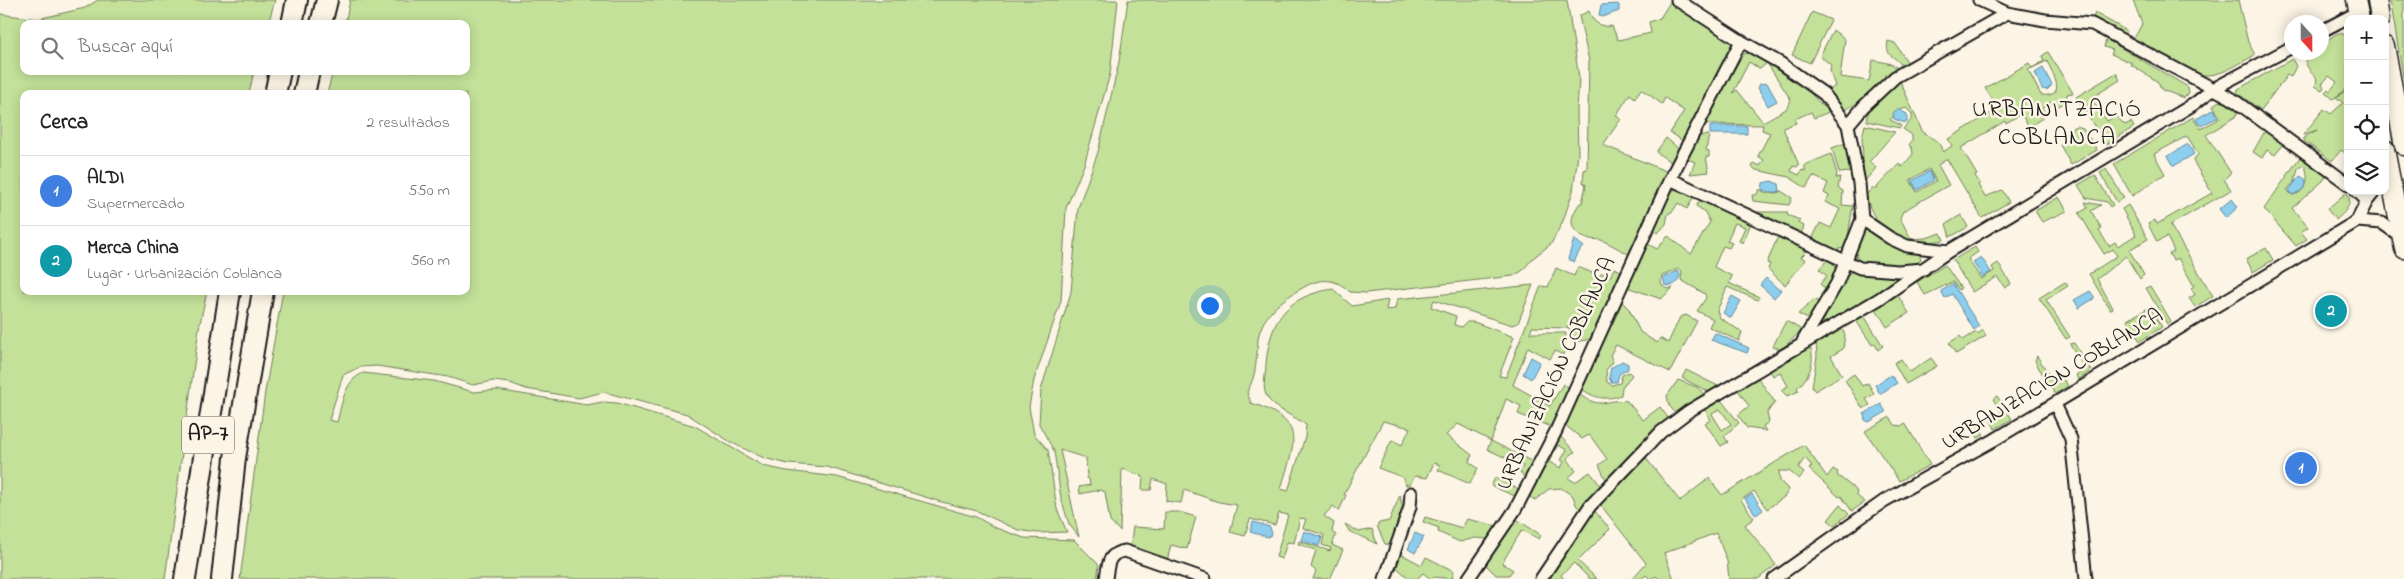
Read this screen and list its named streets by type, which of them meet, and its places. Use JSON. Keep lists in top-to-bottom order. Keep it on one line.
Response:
{"streets":{"highway":["AP-7"],"street":["URBANIZACIÓN COBLANCA"]},"districts":["URBANITZACIÓ COBLANCA"],"north":"bottom","page":{"map_buttons":["+","−"],"search":"Buscar aquí","heading":["Cerca","2 resultados"],"list":[{"mark":"1","name":"ALDI","note":"Supermercado","value":"550 m"},{"mark":"2","name":"Merca China","note":"Lugar · Urbanización Coblanca","value":"560 m"}],"pins":["2","1"]}}
